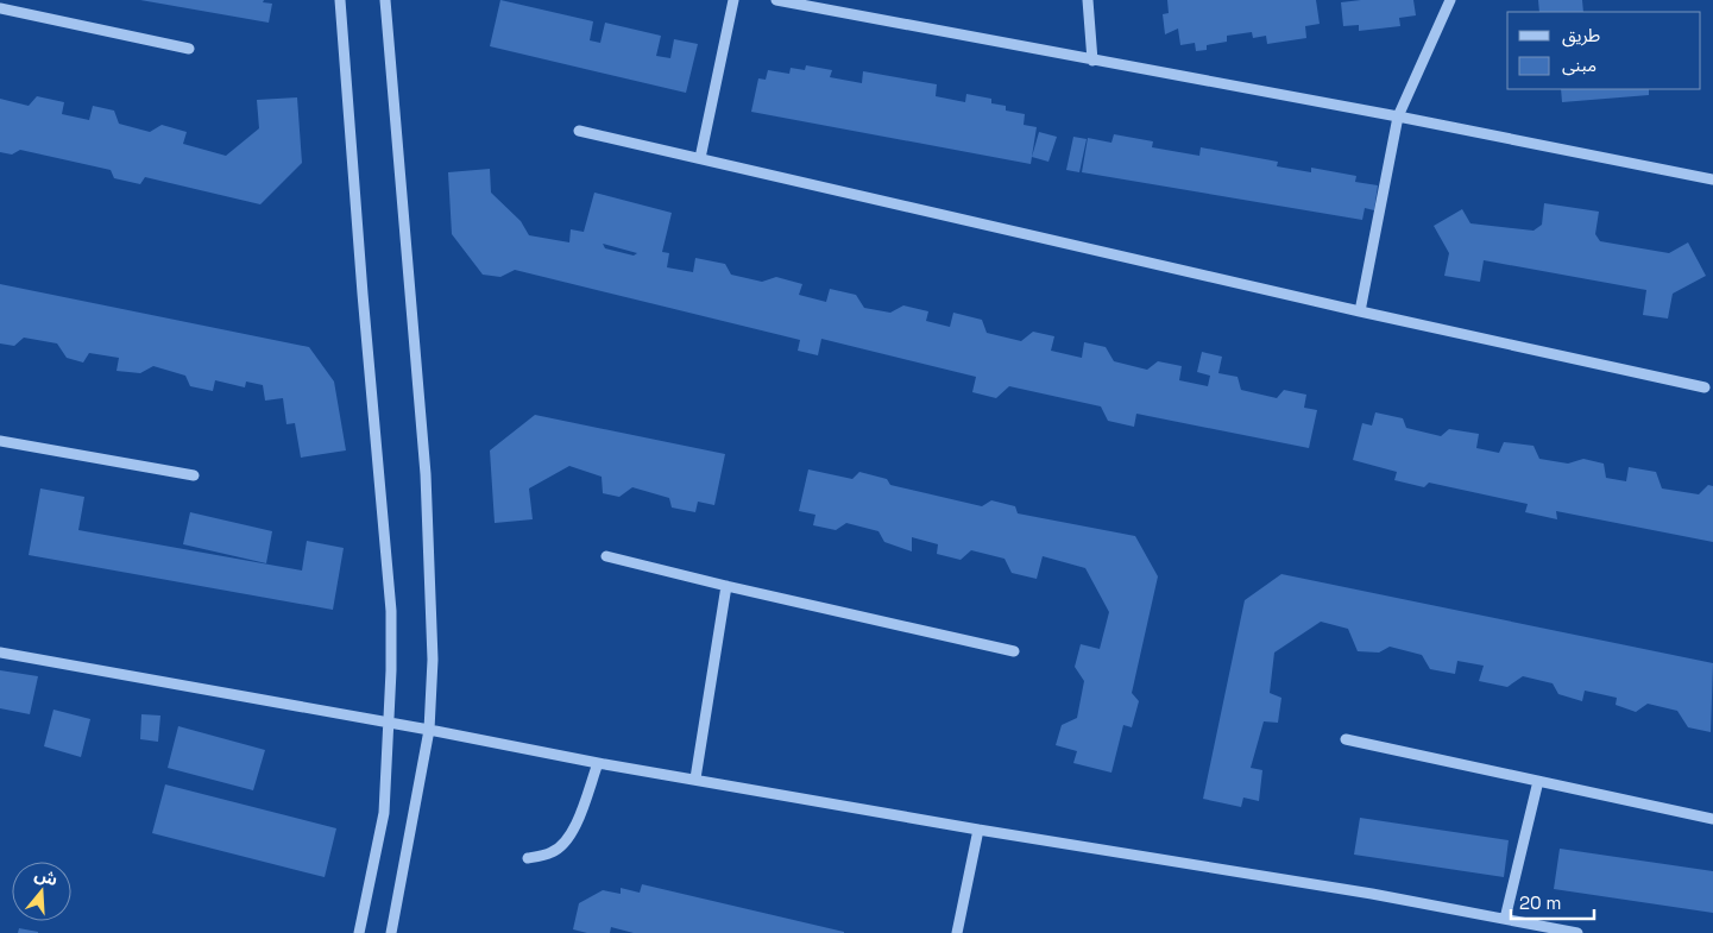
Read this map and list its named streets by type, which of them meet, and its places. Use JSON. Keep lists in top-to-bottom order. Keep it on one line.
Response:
{"legend":["طريق","مبنى"],"scale_bar":"20 m","north":"top"}
